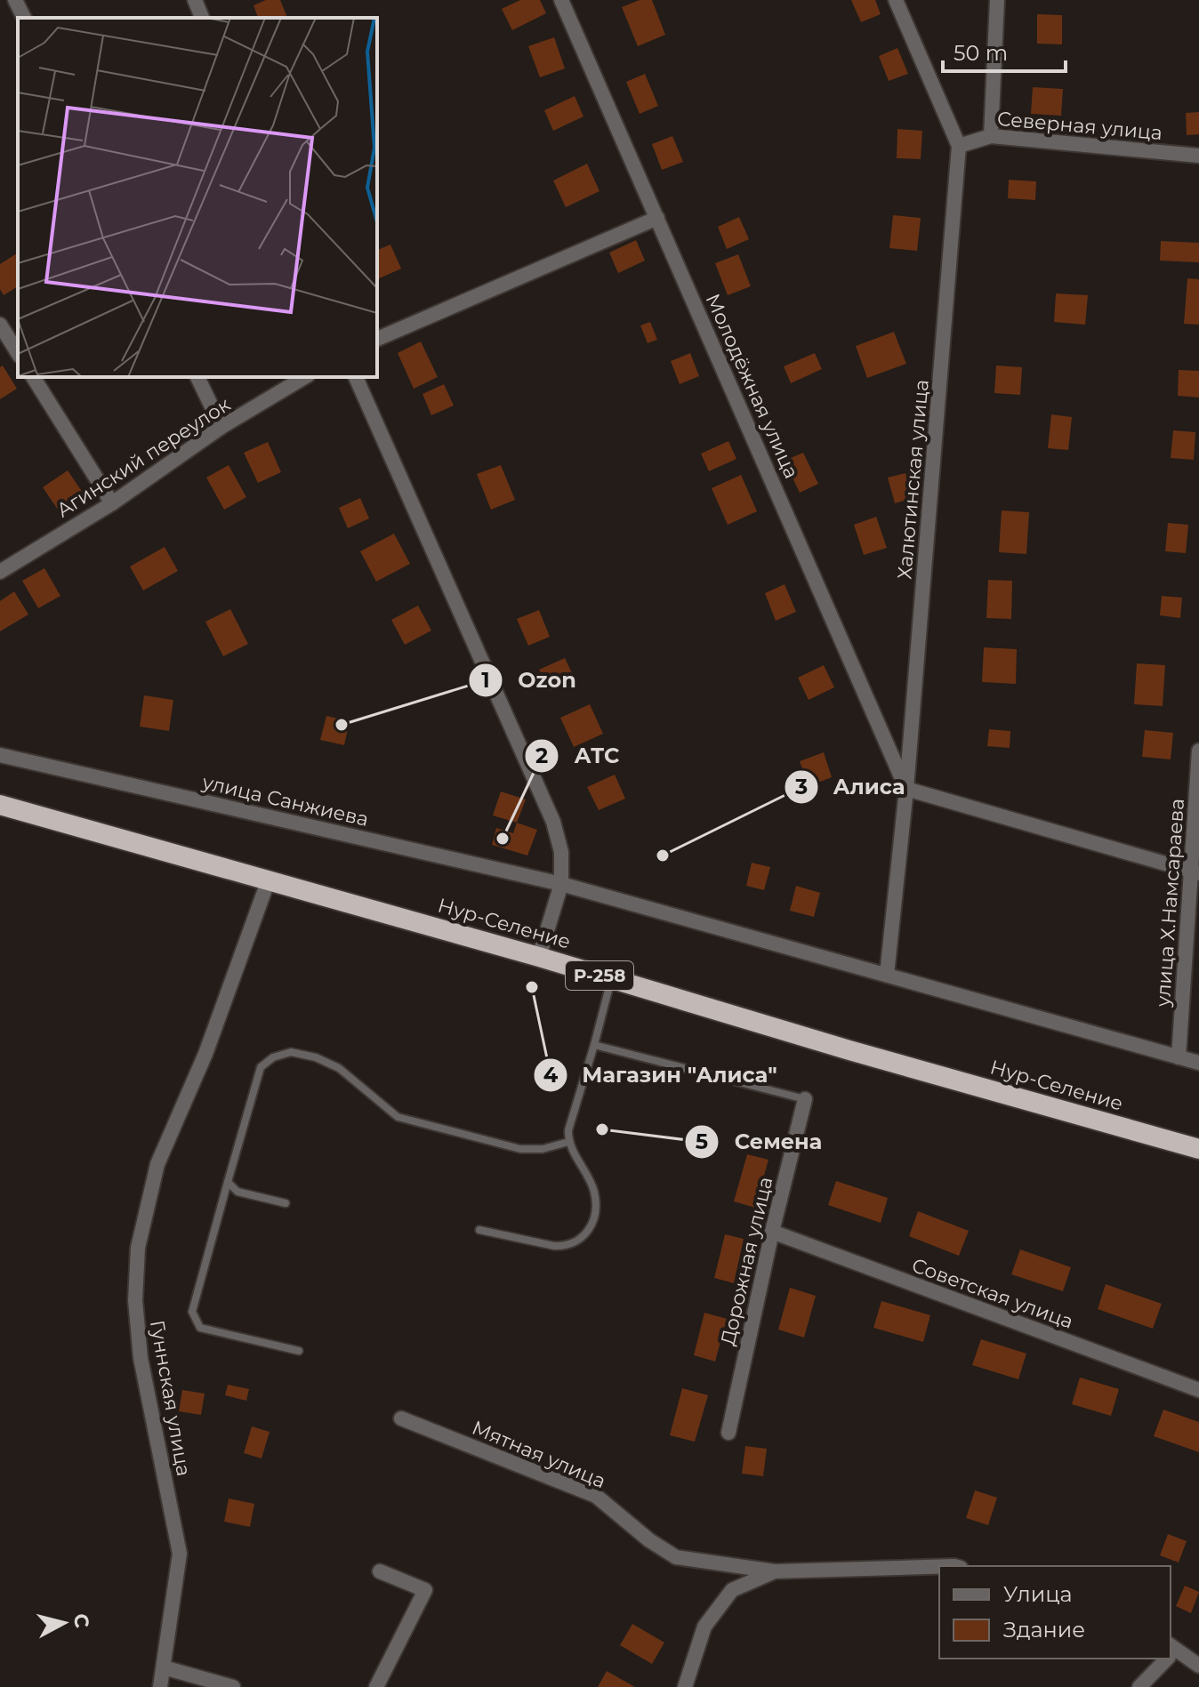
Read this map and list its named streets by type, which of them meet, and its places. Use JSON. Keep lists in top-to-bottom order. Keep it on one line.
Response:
{"streets":{"highway":["Нур-Селение","Р-258"],"street":["Северная улица","Молодёжная улица","Агинский переулок","Халютинская улица","улица Санжиева","улица Х.Намсараева","Дорожная улица","Советская улица","Гуннская улица","Мятная улица"]},"crossings":[["Северная улица","Халютинская улица"],["Молодёжная улица","Халютинская улица"],["Халютинская улица","улица Санжиева"],["улица Санжиева","улица Х.Намсараева"],["Нур-Селение","Гуннская улица"],["Дорожная улица","Советская улица"]],"places":["Ozon","АТС","Алиса","Магазин \"Алиса\"","Семена"],"legend":["Улица","Здание"],"scale_bar":"50 m","north":"right"}
